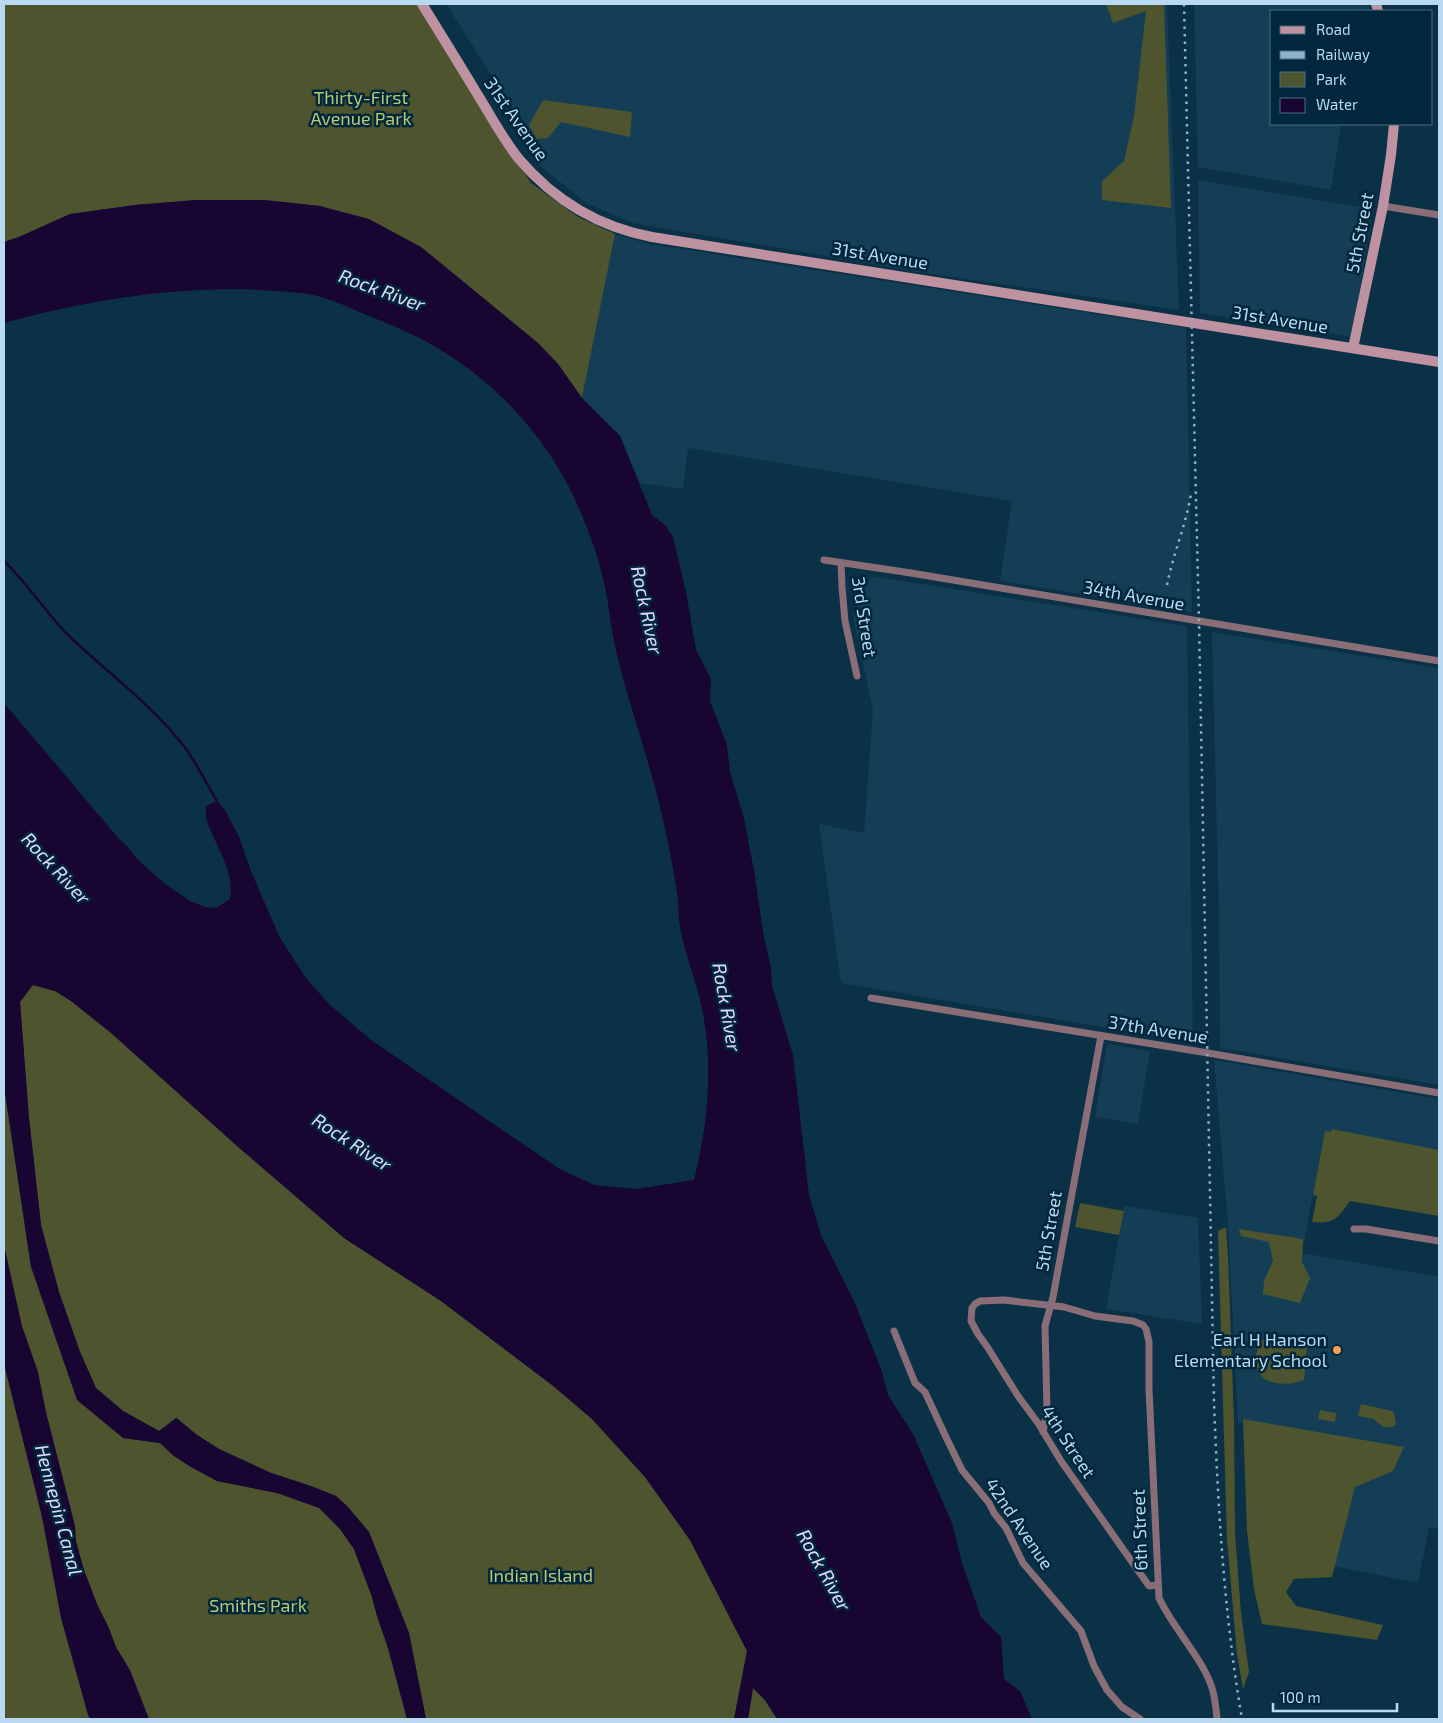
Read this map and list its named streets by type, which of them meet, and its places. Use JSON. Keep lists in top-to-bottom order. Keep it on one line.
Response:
{"streets":{"street":["31st Avenue","5th Street","34th Avenue","3rd Street","37th Avenue","4th Street","42nd Avenue","6th Street"]},"crossings":[["31st Avenue","5th Street"],["5th Street","37th Avenue"],["5th Street","4th Street"],["5th Street","6th Street"],["34th Avenue","3rd Street"],["4th Street","6th Street"]],"water":["Rock River","Hennepin Canal"],"parks":["Thirty-First Avenue Park","Indian Island","Smiths Park"],"places":["Earl H Hanson Elementary School"],"legend":["Road","Railway","Park","Water"],"scale_bar":"100 m"}
